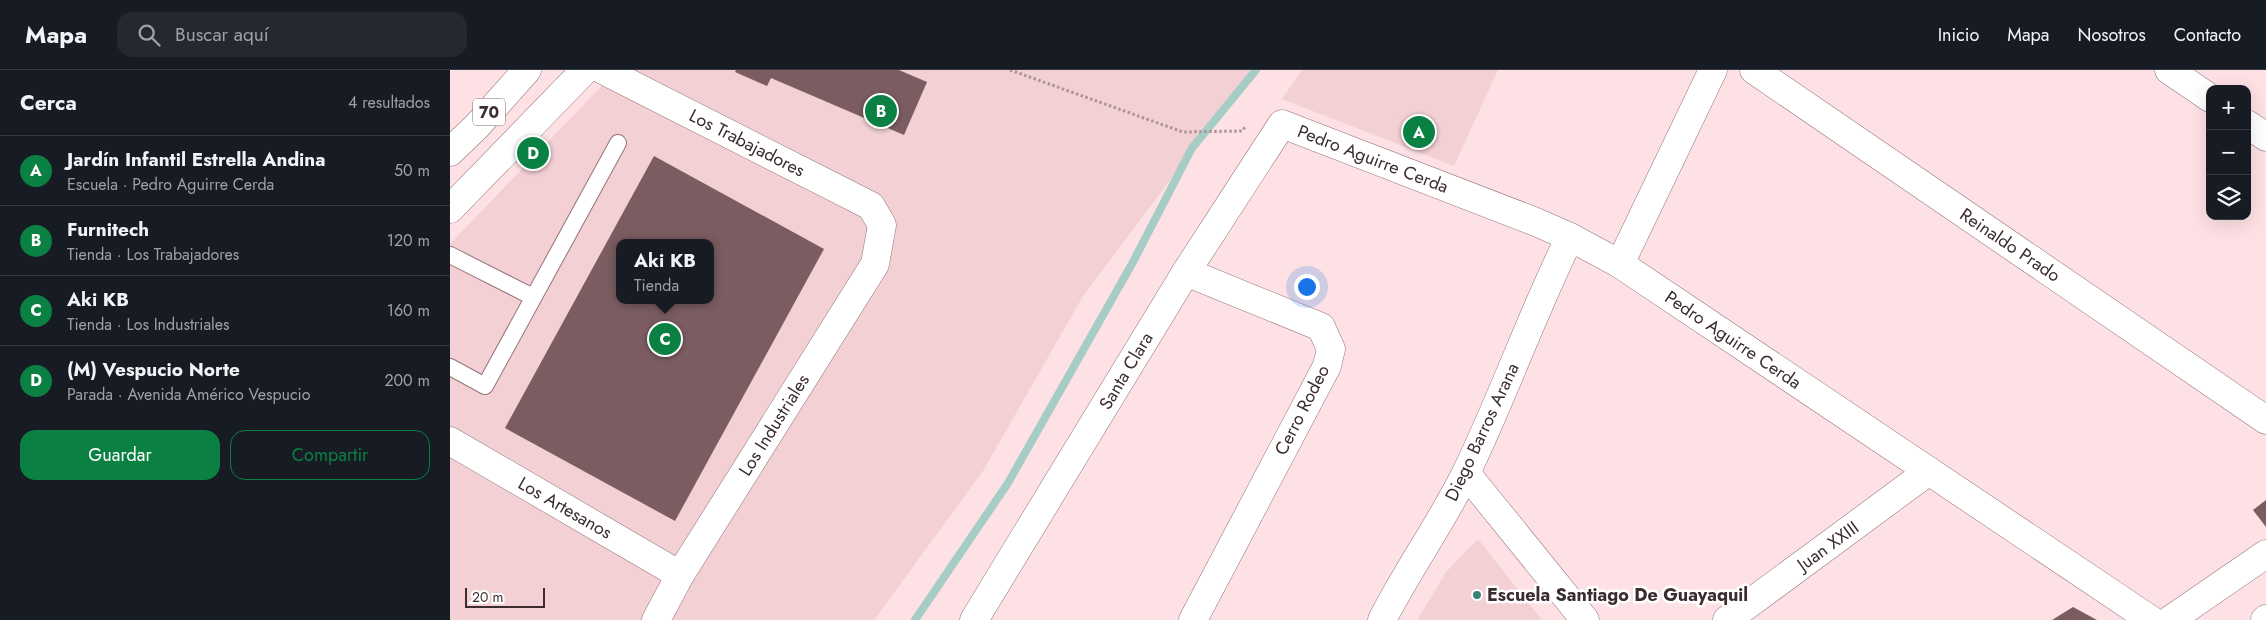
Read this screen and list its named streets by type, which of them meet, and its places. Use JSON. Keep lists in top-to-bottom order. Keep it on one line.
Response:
{"streets":{"main road":["70","Los Trabajadores","Pedro Aguirre Cerda","Reinaldo Prado","Santa Clara","Cerro Rodeo","Los Industriales","Diego Barros Arana","Los Artesanos","Juan XXIII"]},"crossings":[["Los Trabajadores","Los Industriales"],["Pedro Aguirre Cerda","Santa Clara"],["Pedro Aguirre Cerda","Diego Barros Arana"],["Pedro Aguirre Cerda","Juan XXIII"],["Santa Clara","Cerro Rodeo"],["Los Industriales","Los Artesanos"]],"places":["Escuela Santiago De Guayaquil"],"scale_bar":"20 m","page":{"header":"Mapa","search":"Buscar aquí","nav":["Inicio","Mapa","Nosotros","Contacto"],"heading":["Cerca","4 resultados"],"map_buttons":["+","−"],"pins":["B","A","D","C"],"list":[{"mark":"A","name":"Jardín Infantil Estrella Andina","note":"Escuela · Pedro Aguirre Cerda","value":"50 m"},{"mark":"B","name":"Furnitech","note":"Tienda · Los Trabajadores","value":"120 m"},{"mark":"C","name":"Aki KB","note":"Tienda · Los Industriales","value":"160 m"},{"mark":"D","name":"(M) Vespucio Norte","note":"Parada · Avenida Américo Vespucio","value":"200 m"}],"popup":["Aki KB","Tienda"],"buttons":["Guardar","Compartir"],"scale":"20 m"}}
